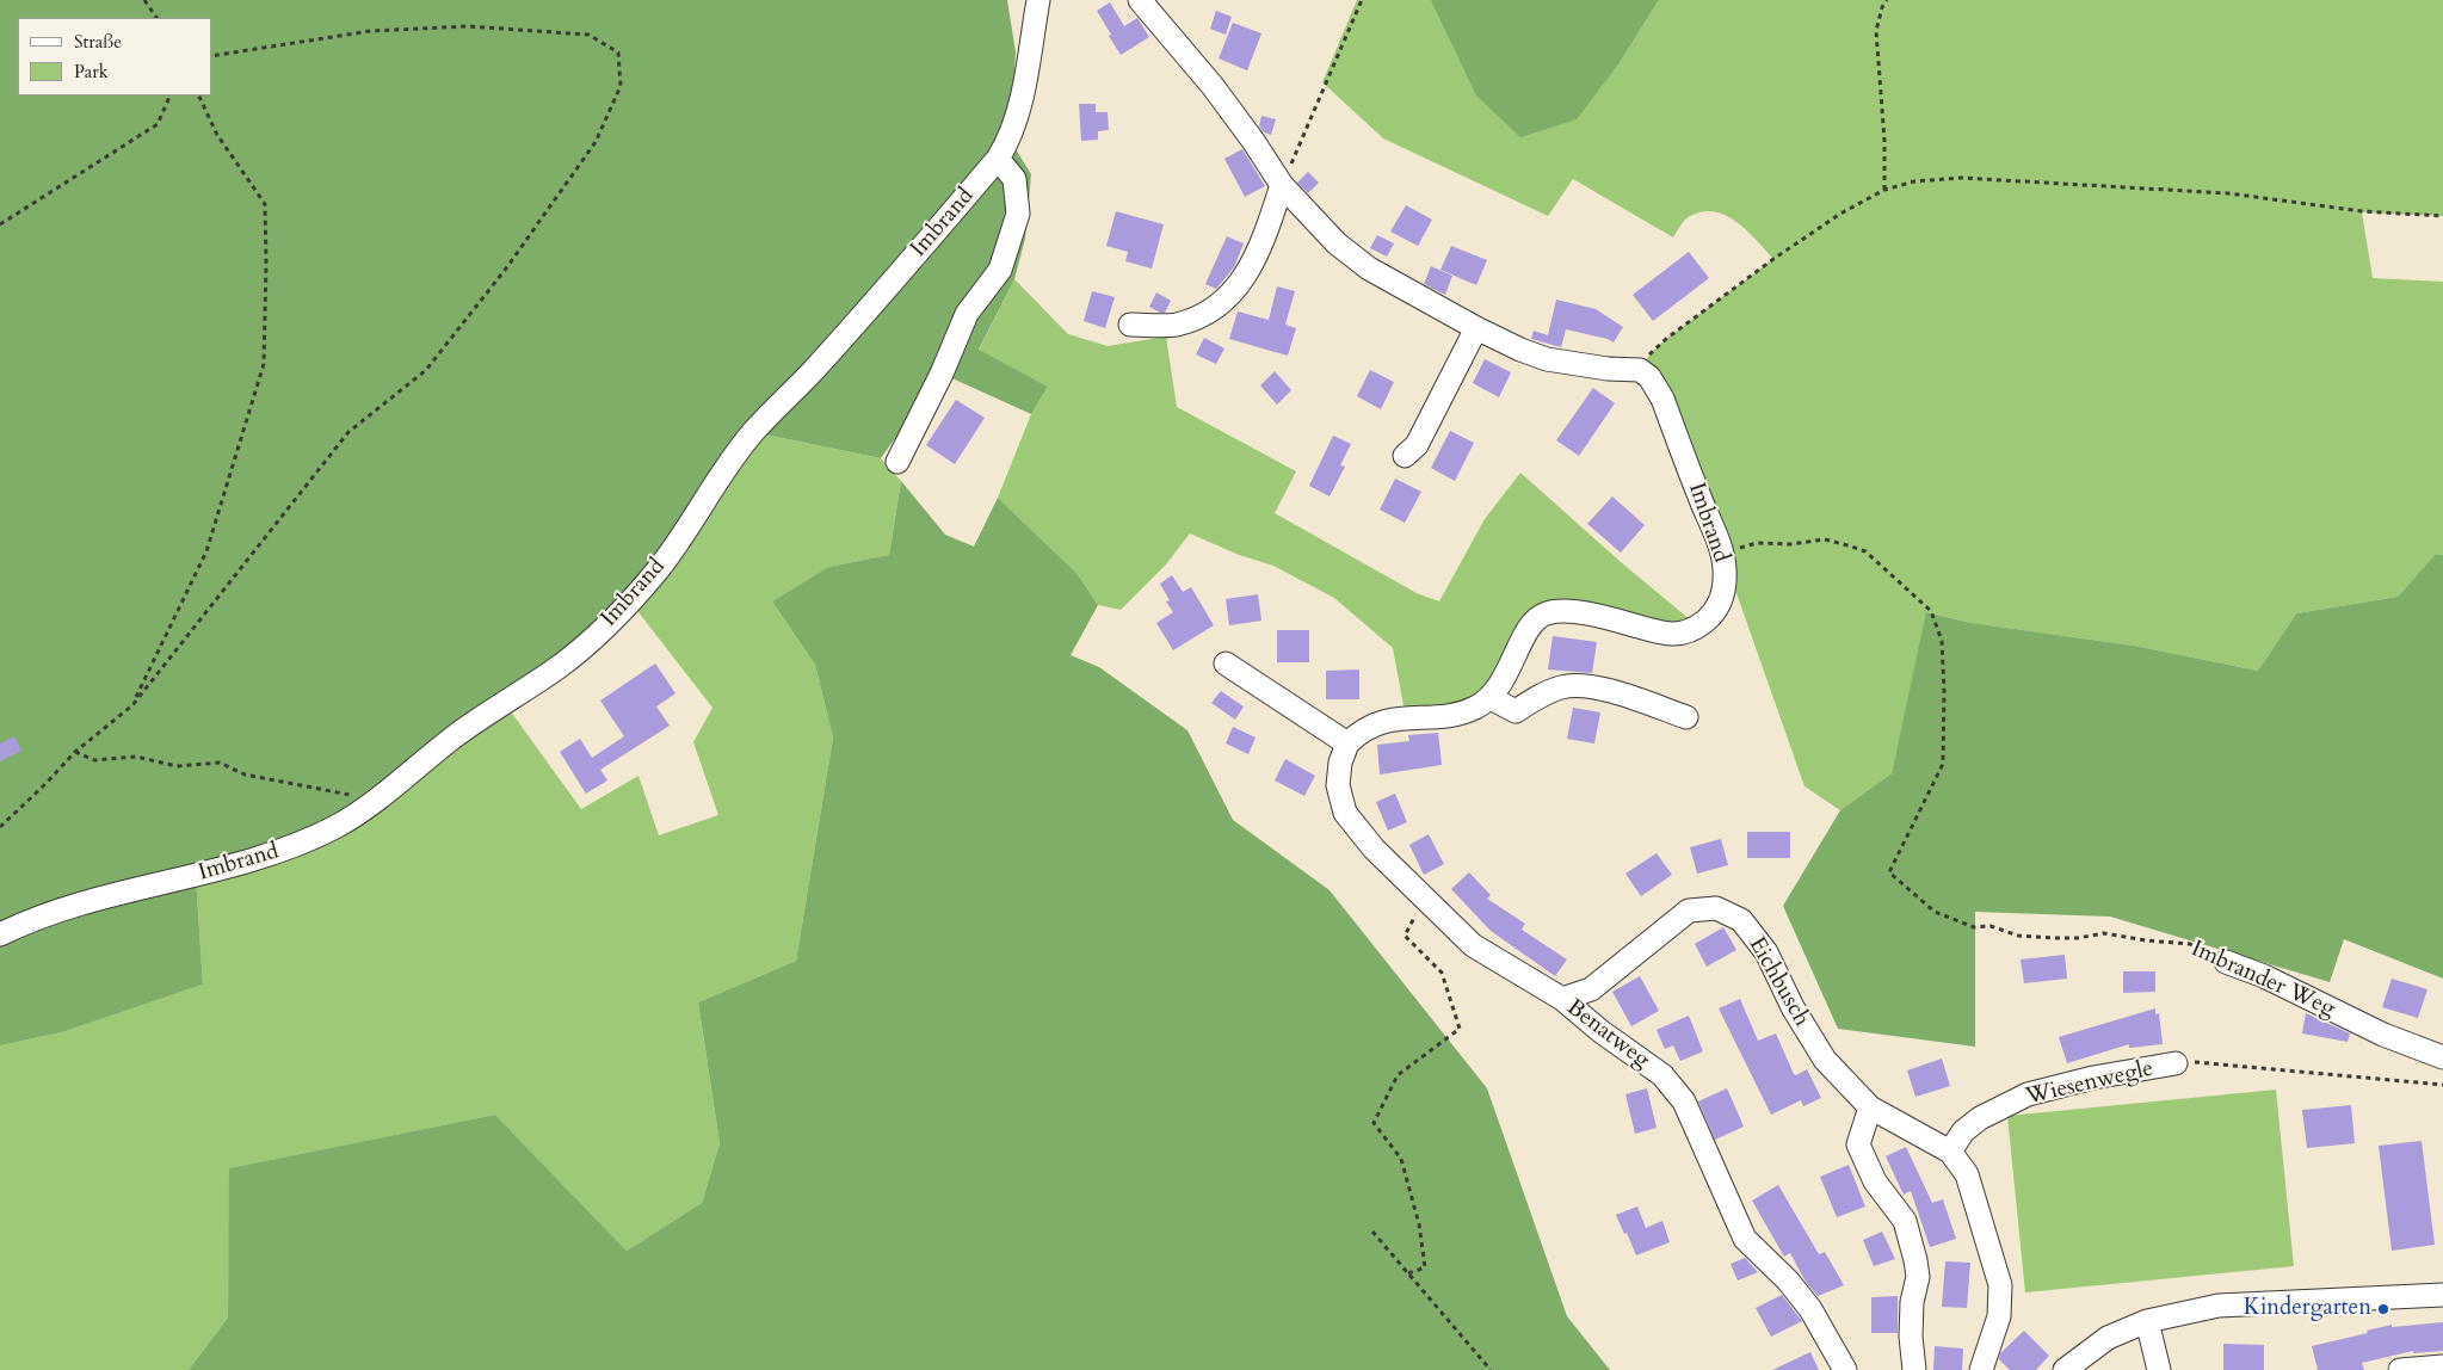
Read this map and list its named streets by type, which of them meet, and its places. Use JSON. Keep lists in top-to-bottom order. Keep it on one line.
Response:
{"streets":{"street":["Imbrand","Imbrander Weg","Eichbusch","Benatweg","Wiesenwegle"]},"crossings":[["Imbrand","Imbrander Weg"],["Eichbusch","Benatweg"],["Eichbusch","Wiesenwegle"]],"places":["Kindergarten"],"legend":["Straße","Park"]}
